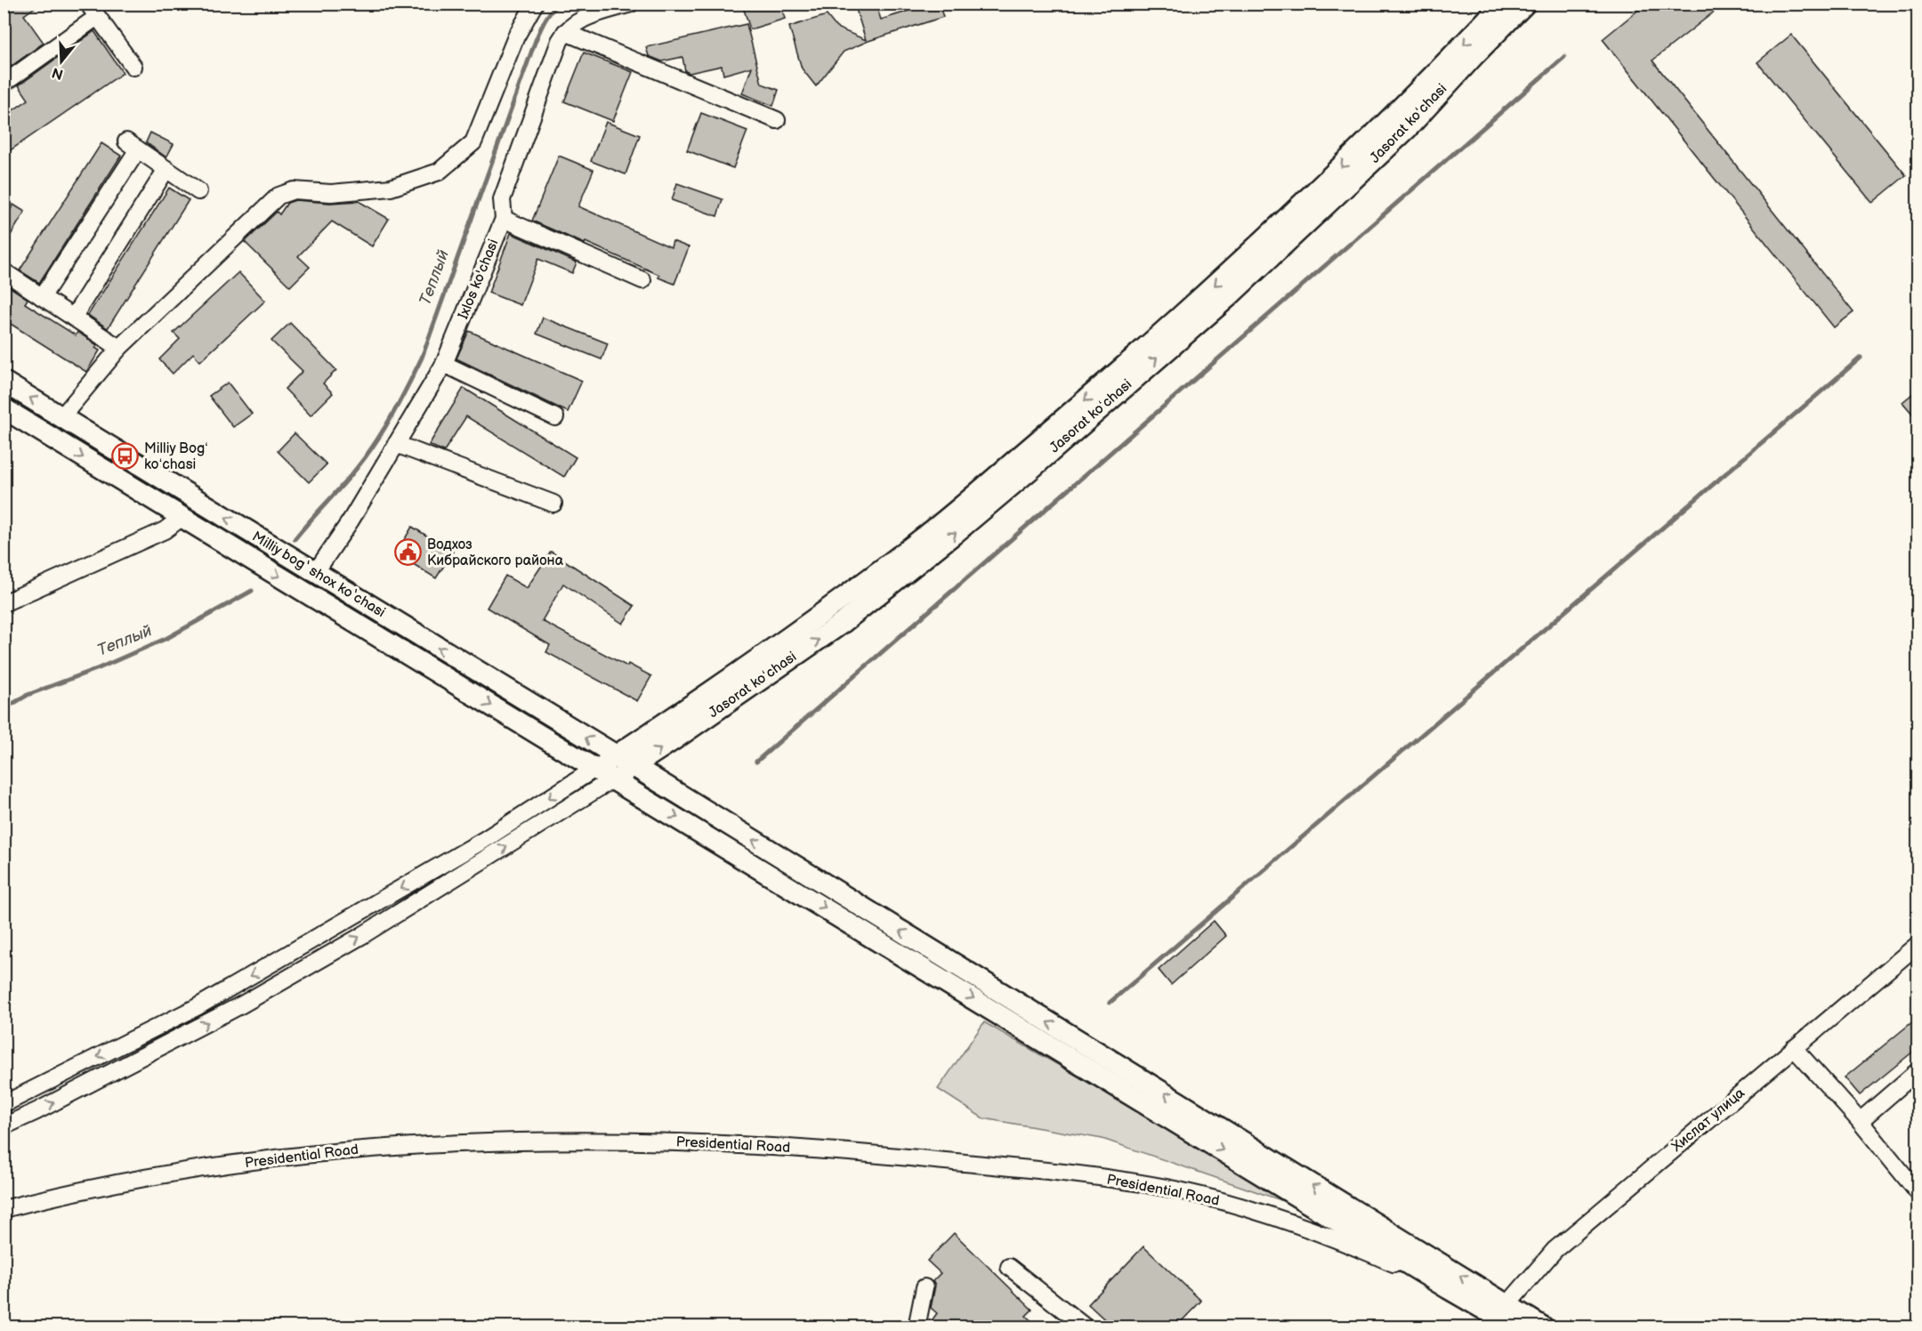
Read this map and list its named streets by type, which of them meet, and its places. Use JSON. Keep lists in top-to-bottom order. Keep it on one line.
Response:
{"streets":{"main road":["Jasorat koʻchasi","Milliy bog‘ shox ko‘chasi"],"street":["Ixlos ko'chasi","Хислат улица","Presidential Road"]},"crossings":[["Jasorat koʻchasi","Milliy bog‘ shox ko‘chasi"],["Ixlos ko'chasi","Milliy bog‘ shox ko‘chasi"],["Milliy bog‘ shox ko‘chasi","Хислат улица"],["Milliy bog‘ shox ko‘chasi","Presidential Road"]],"water":["Теплый"],"places":{"bus stop":["Milliy Bogʻ koʻchasi"],"public building":["Водхоз Кибрайского района"]},"north":"bottom"}
